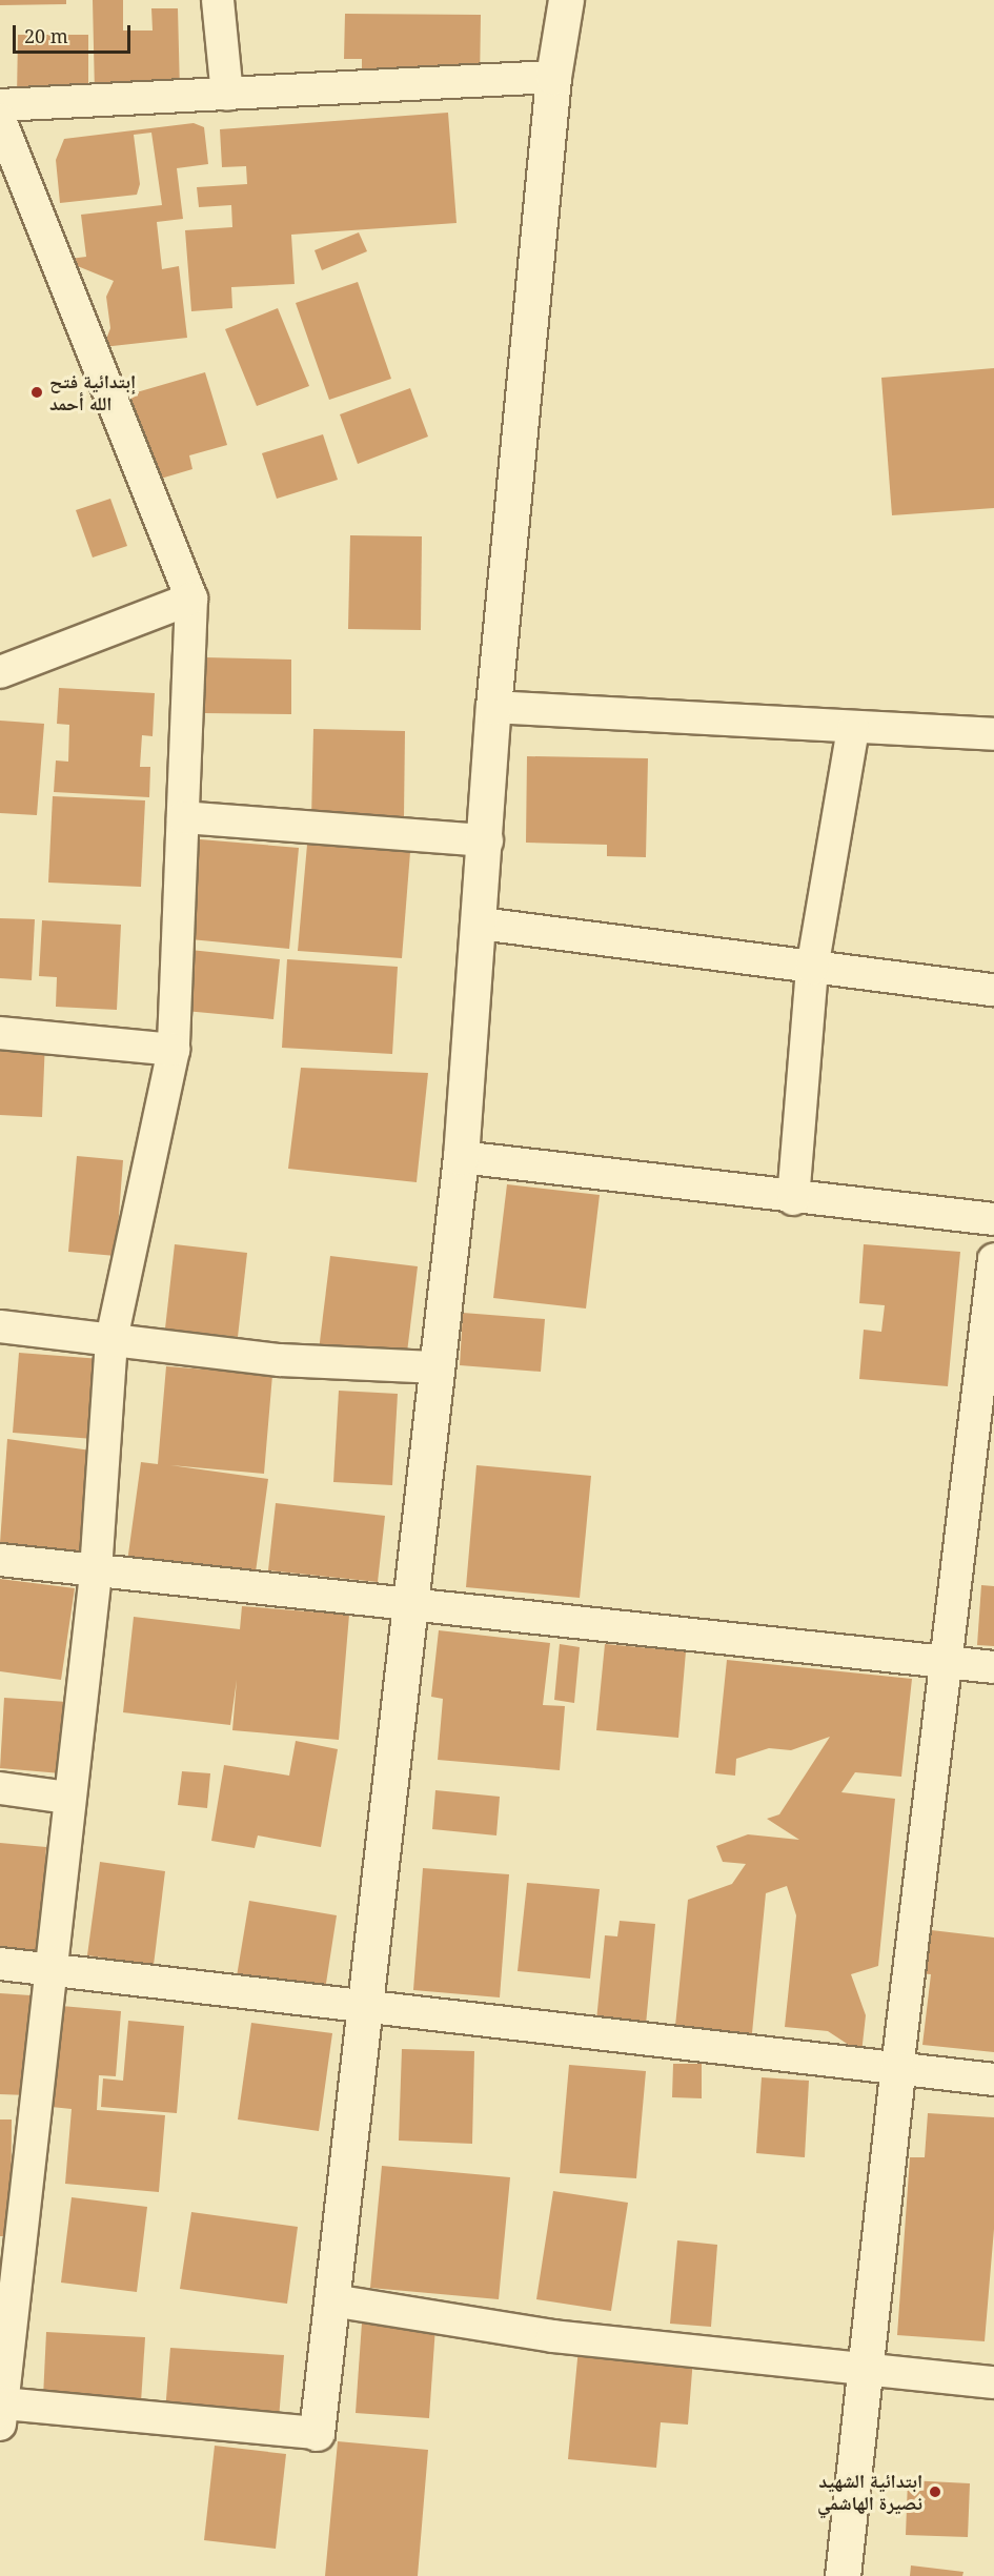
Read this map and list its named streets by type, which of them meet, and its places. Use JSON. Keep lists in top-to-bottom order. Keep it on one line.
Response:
{"places":["إبتدائية فتح الله أحمد","ابتدائية الشهيد نصيرة الهاشمي"],"scale_bar":"20 m"}
